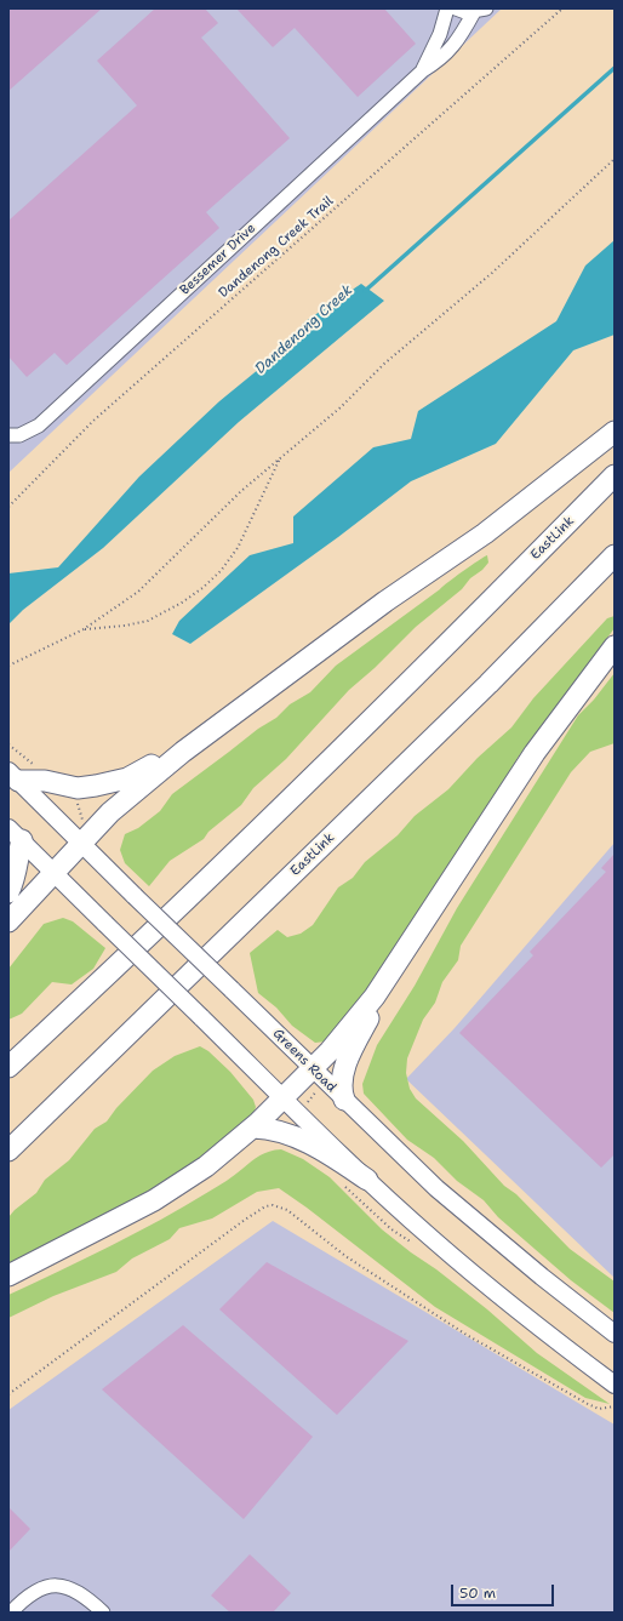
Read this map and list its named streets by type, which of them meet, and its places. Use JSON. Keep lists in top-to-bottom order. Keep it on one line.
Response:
{"streets":{"highway":["EastLink"],"main road":["Greens Road"],"street":["Bessemer Drive"],"path":["Dandenong Creek Trail"]},"water":["Dandenong Creek"],"scale_bar":"50 m"}
